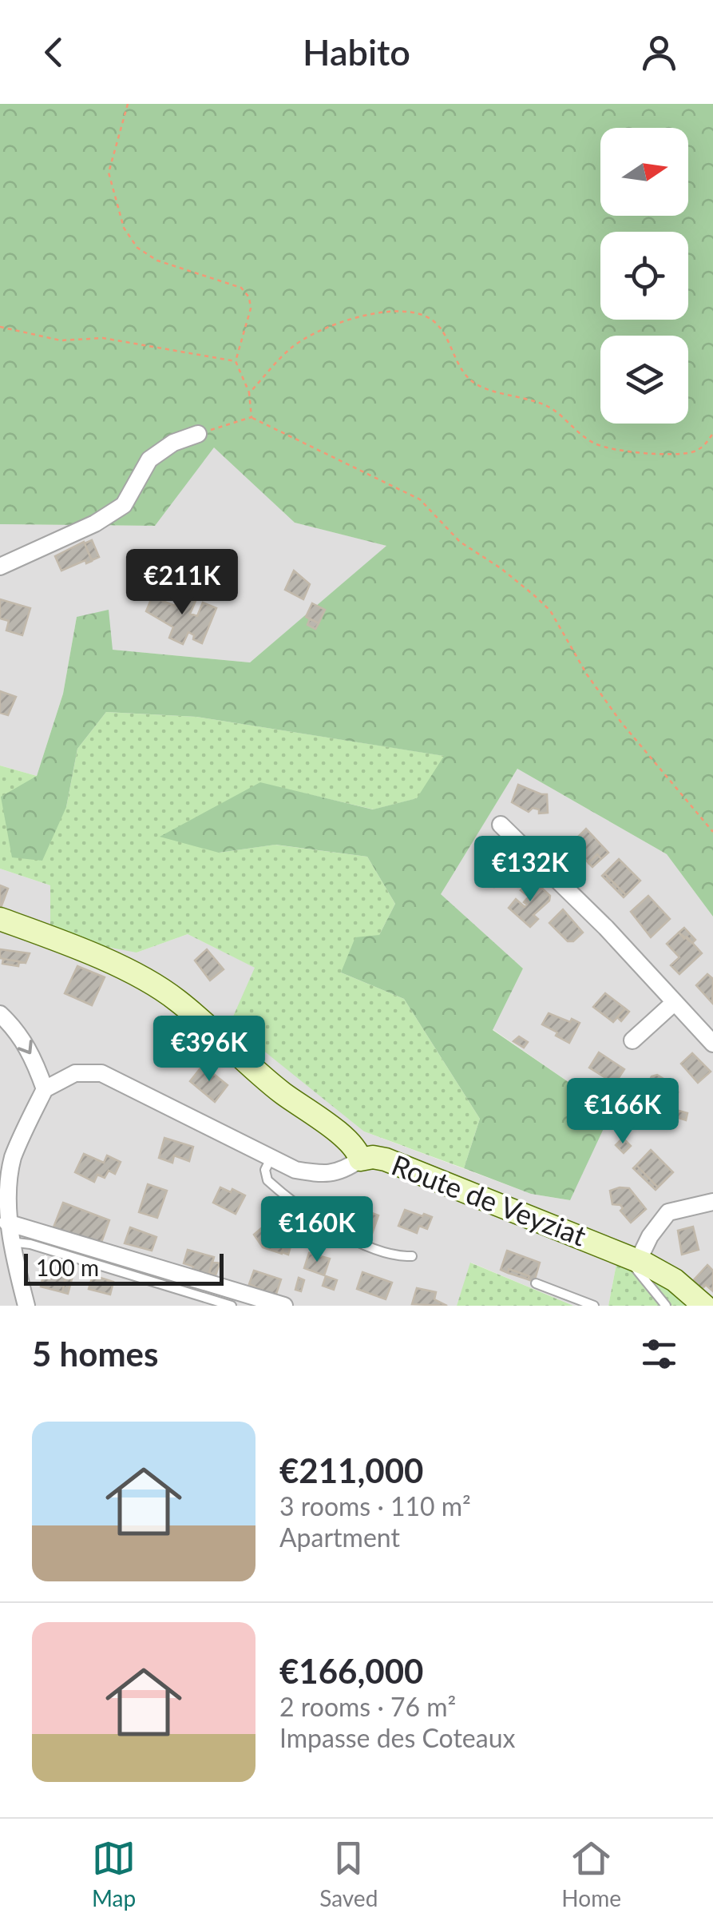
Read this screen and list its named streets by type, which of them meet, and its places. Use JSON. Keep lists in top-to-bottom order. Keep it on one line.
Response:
{"streets":{"street":["Route de Veyziat"]},"scale_bar":"100 m","north":"right","page":{"header":"Habito","price":["€211K","€132K","€396K","€166K","€160K"],"scale":"100 m","heading":"5 homes","list":[{"name":"€211,000","note":"3 rooms · 110 m² · Apartment"},{"name":"€166,000","note":"2 rooms · 76 m² · Impasse des Coteaux"}],"tabs":["Map","Saved","Home"]}}
